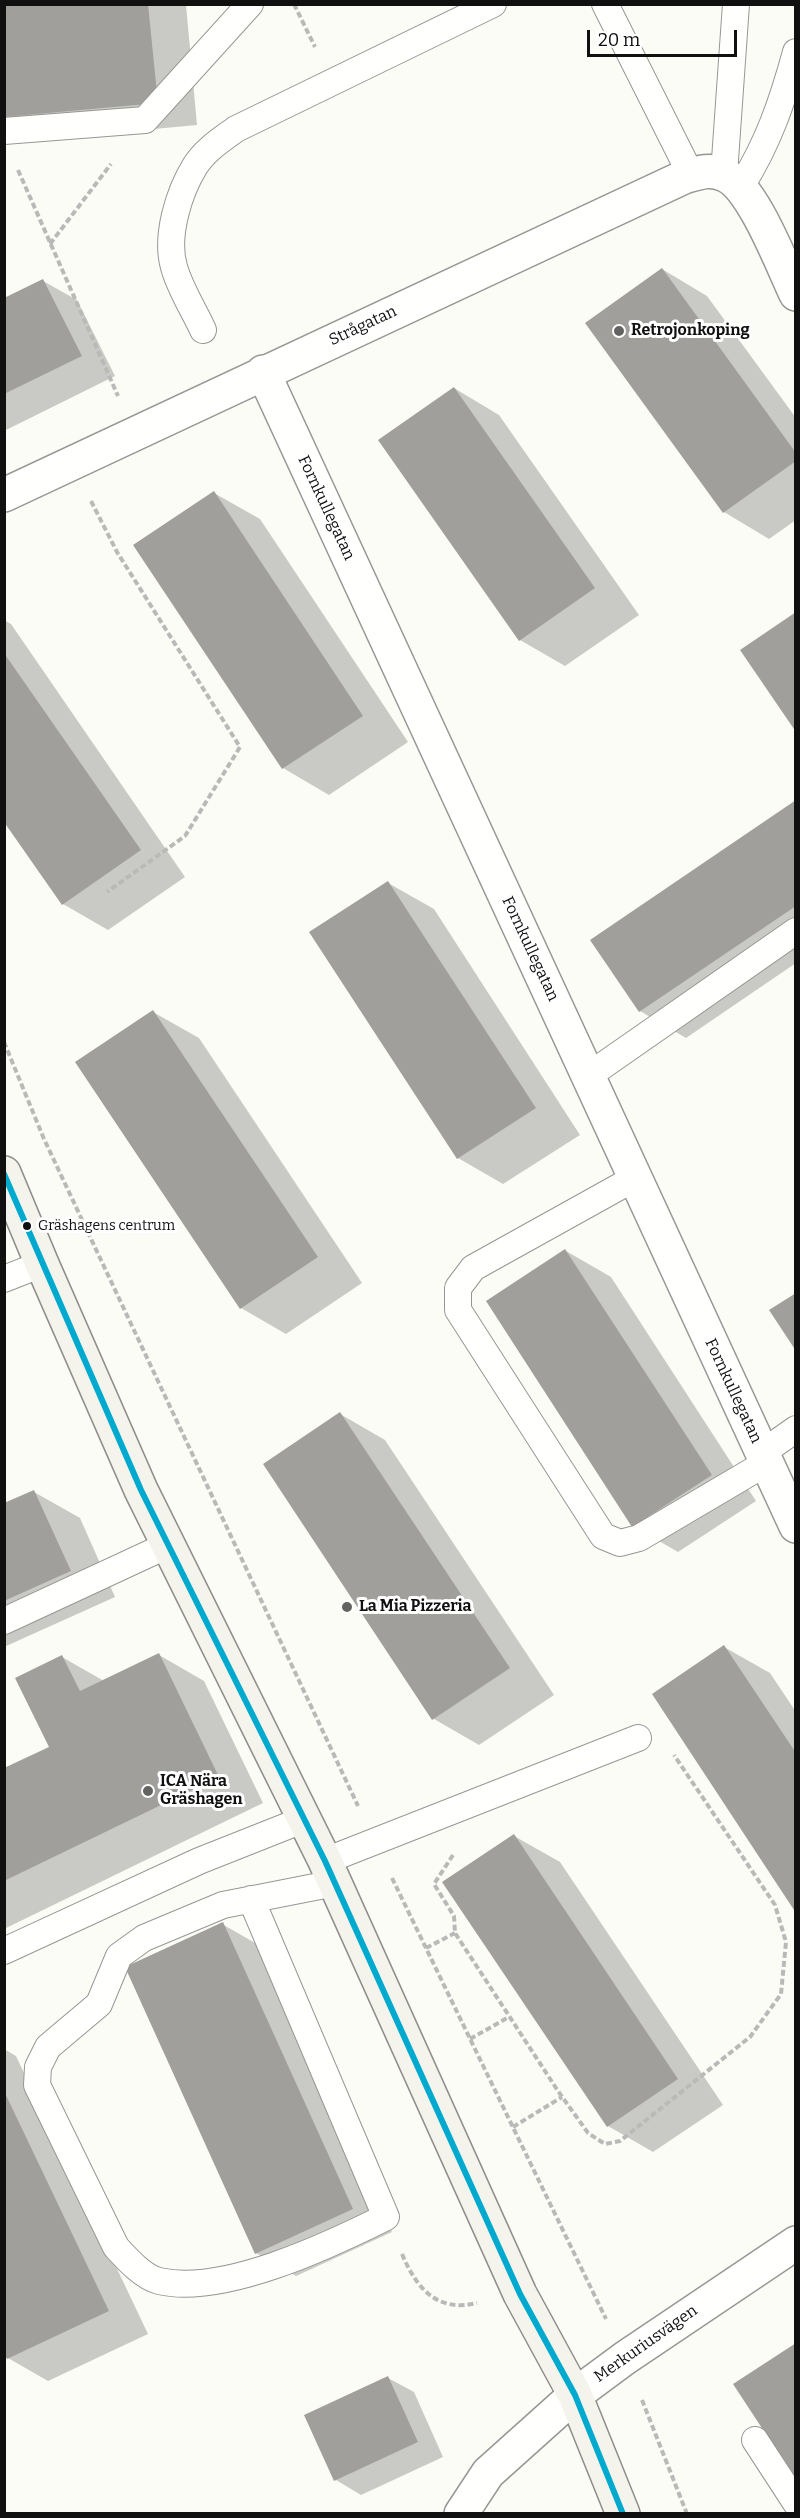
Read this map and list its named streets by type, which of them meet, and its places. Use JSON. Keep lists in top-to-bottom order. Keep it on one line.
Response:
{"streets":{"street":["Strågatan","Fornkullegatan","Merkuriusvägen"]},"crossings":[["Strågatan","Fornkullegatan"]],"places":["Retrojonkoping","Gräshagens centrum","La Mia Pizzeria","ICA Nära Gräshagen"],"scale_bar":"20 m"}
